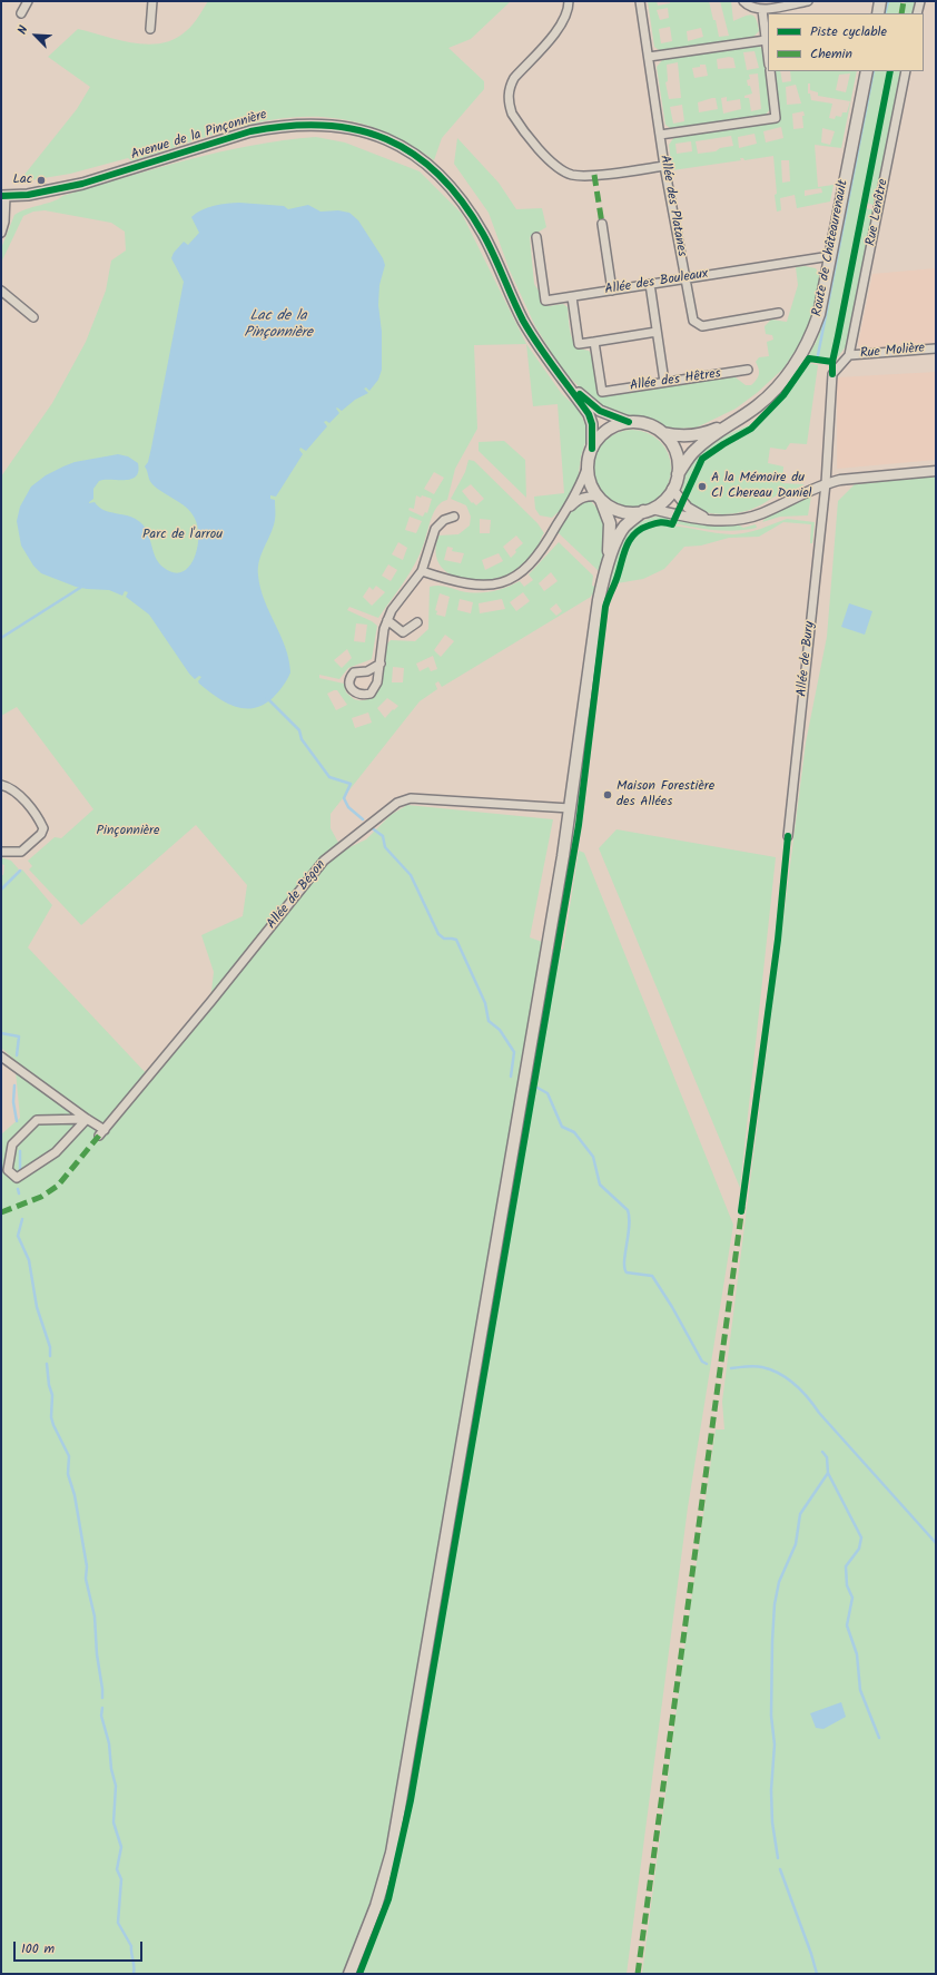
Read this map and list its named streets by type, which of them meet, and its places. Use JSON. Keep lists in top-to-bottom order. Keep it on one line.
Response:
{"streets":{"main road":["Avenue de la Pinçonnière","Route de Châteaurenault"],"street":["Allée des Platanes","Rue Lenôtre","Allée des Bouleaux","Rue Molière","Allée des Hêtres","Allée de Bury","Allée de Bégon"]},"crossings":[["Avenue de la Pinçonnière","Route de Châteaurenault"],["Allée des Platanes","Allée des Bouleaux"],["Rue Lenôtre","Rue Molière"],["Rue Lenôtre","Allée de Bury"],["Route de Châteaurenault","Allée des Bouleaux"],["Rue Molière","Allée de Bury"]],"water":["Lac de la Pinçonnière"],"parks":["Parc de l'arrou","Pinçonnière"],"places":["Lac","A la Mémoire du Cl Chereau Daniel","Maison Forestière des Allées"],"legend":["Piste cyclable","Chemin"],"scale_bar":"100 m","north":"top left"}
